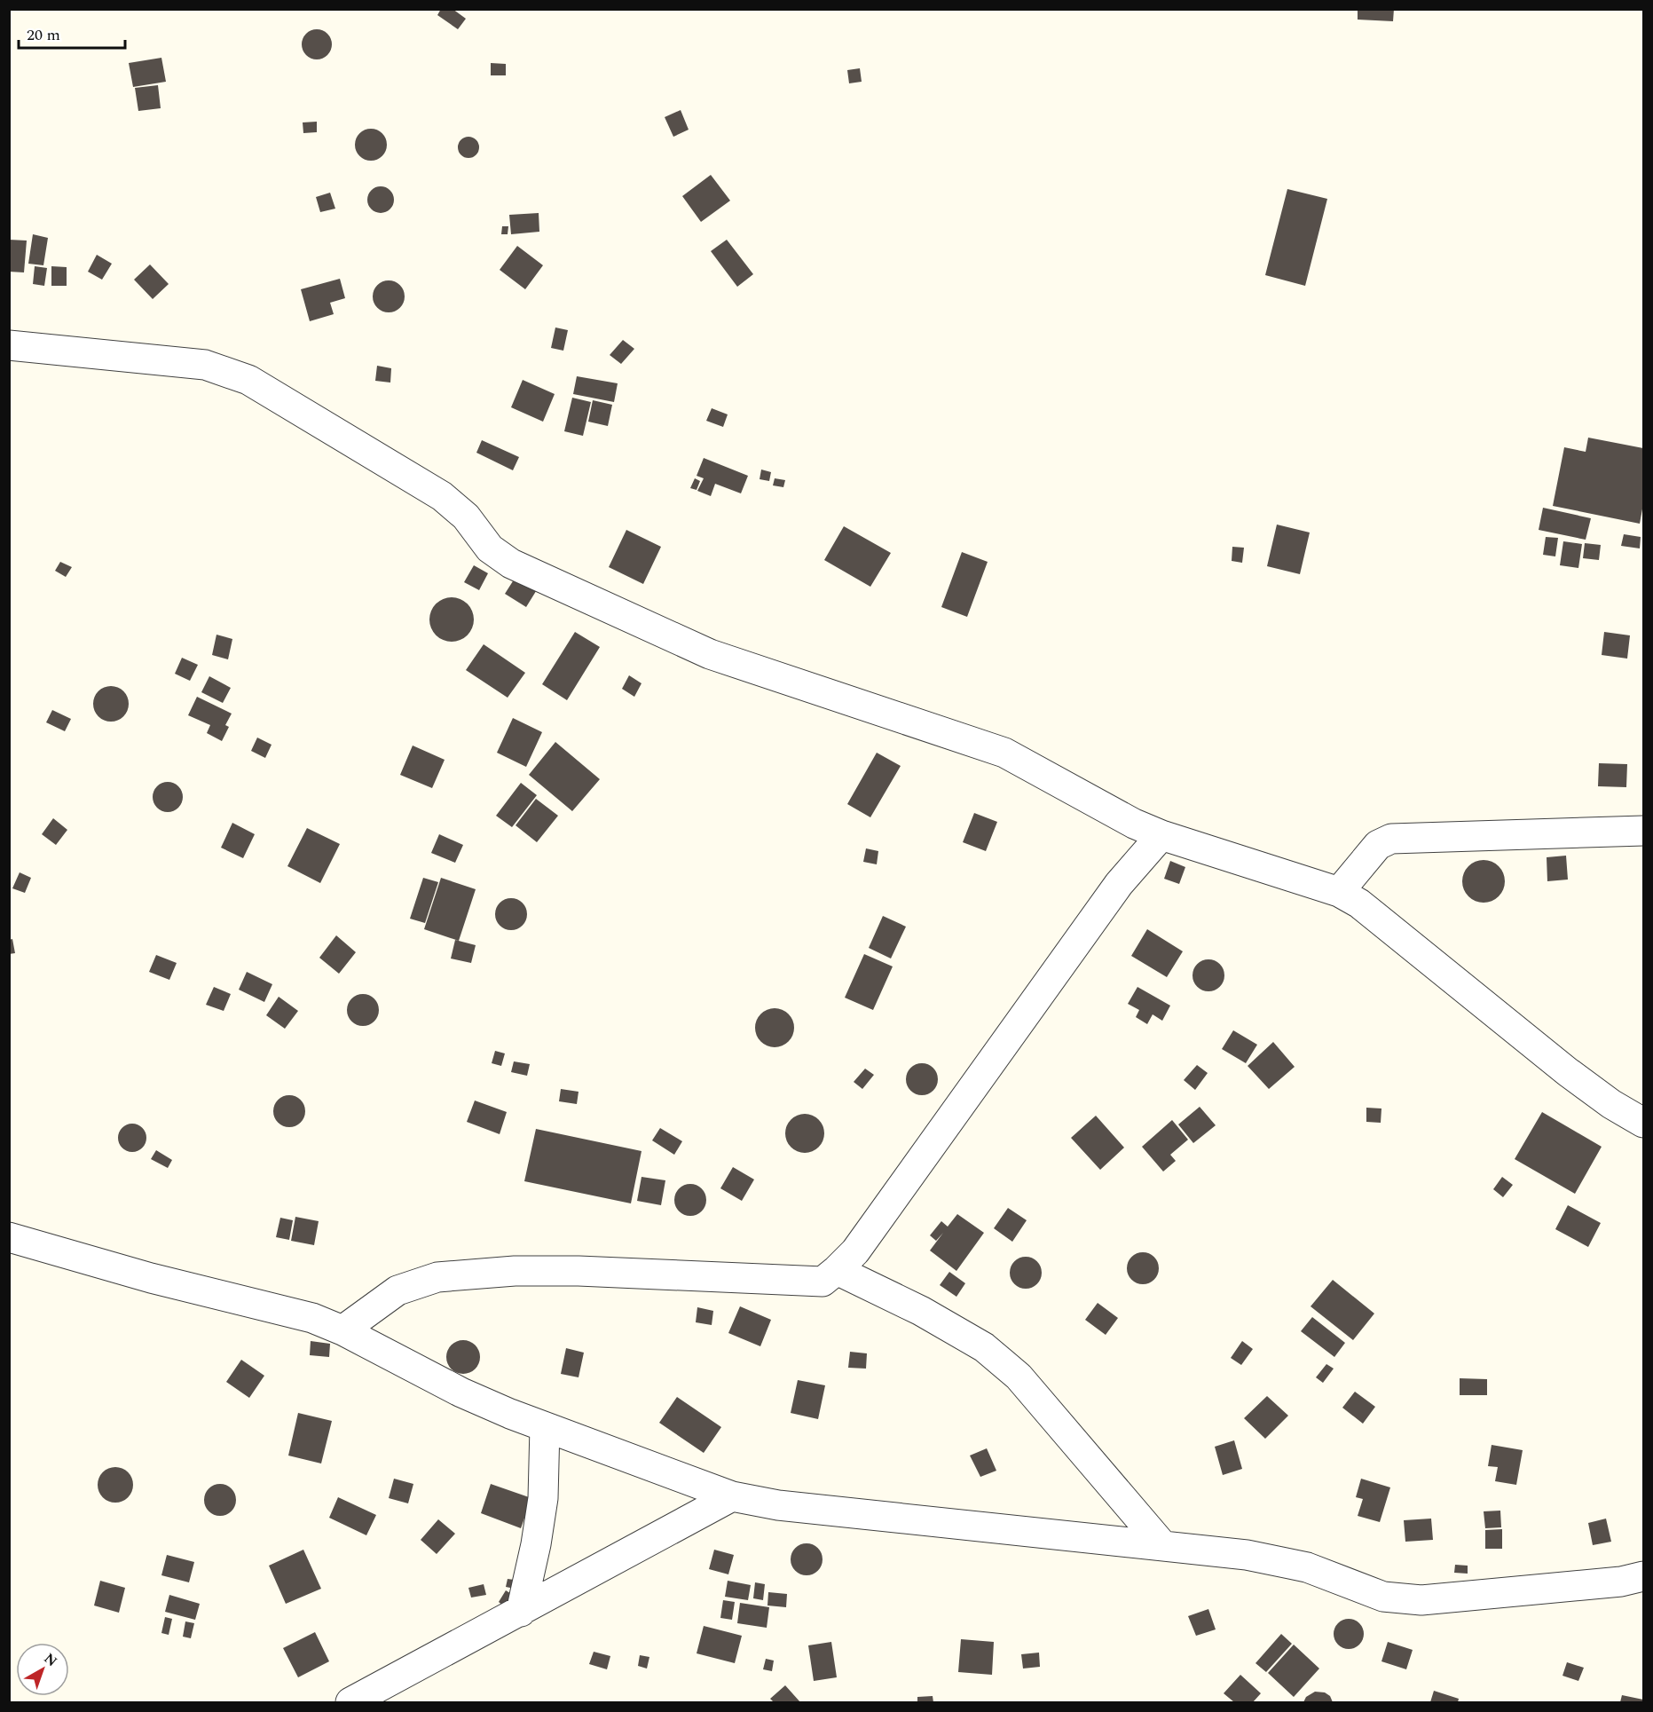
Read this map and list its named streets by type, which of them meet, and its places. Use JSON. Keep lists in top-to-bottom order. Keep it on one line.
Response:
{"scale_bar":"20 m","north":"top right"}
